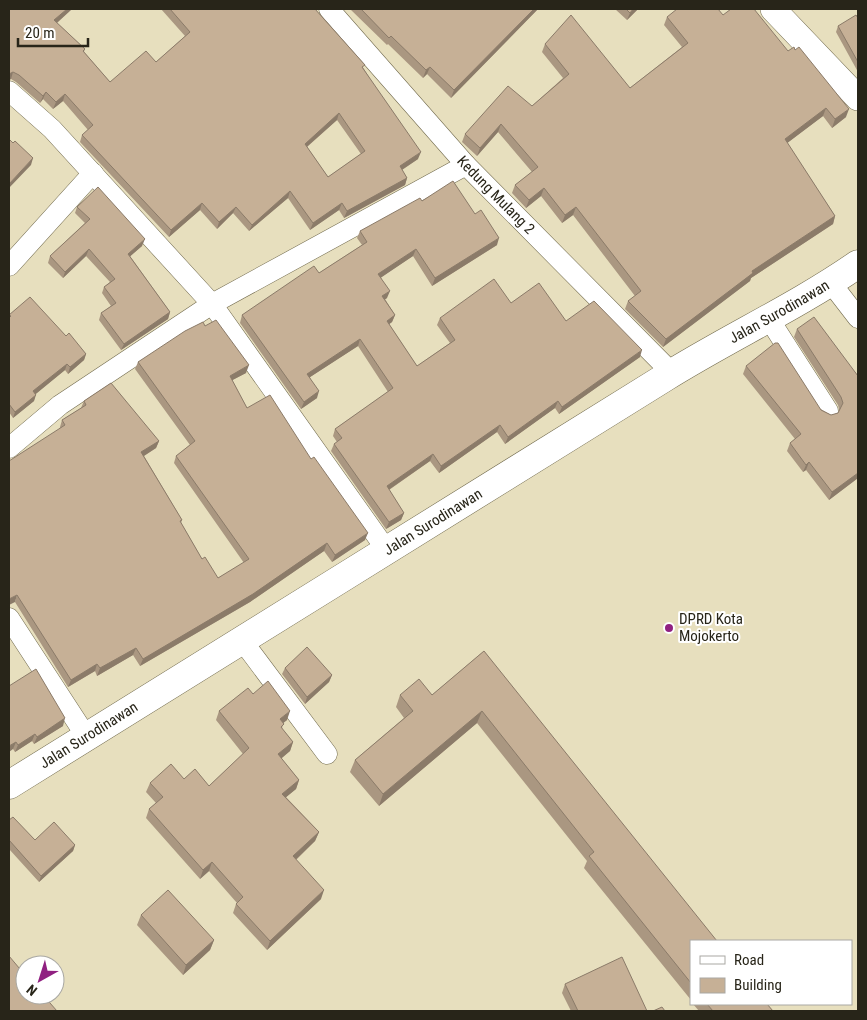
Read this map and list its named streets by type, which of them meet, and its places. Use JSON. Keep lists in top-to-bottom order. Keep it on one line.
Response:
{"streets":{"main road":["Jalan Surodinawan"],"street":["Kedung Mulang 2"]},"crossings":[["Kedung Mulang 2","Jalan Surodinawan"]],"places":["DPRD Kota Mojokerto"],"legend":["Road","Building"],"scale_bar":"20 m","north":"bottom left"}
